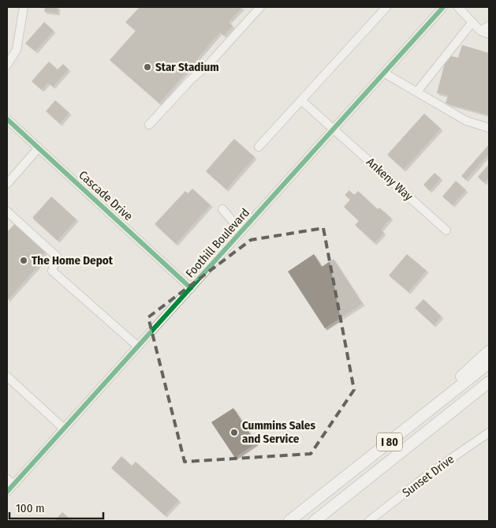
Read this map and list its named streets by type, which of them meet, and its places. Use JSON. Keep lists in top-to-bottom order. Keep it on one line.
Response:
{"streets":{"highway":["I 80"],"street":["Ankeny Way","Cascade Drive","Foothill Boulevard","Sunset Drive"]},"crossings":[["Ankeny Way","Foothill Boulevard"],["Cascade Drive","Foothill Boulevard"]],"places":["Star Stadium","The Home Depot","Cummins Sales and Service"],"scale_bar":"100 m"}
